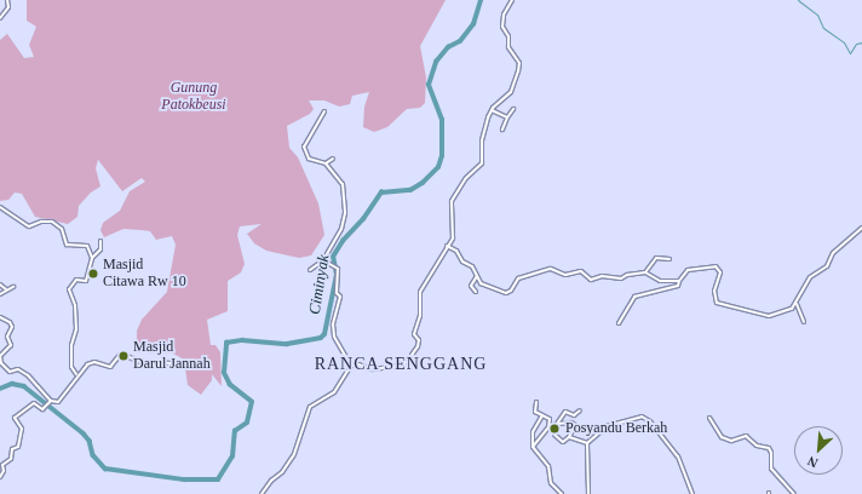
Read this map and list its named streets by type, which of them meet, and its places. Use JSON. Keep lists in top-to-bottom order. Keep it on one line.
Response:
{"districts":["RANCA SENGGANG"],"water":["Ciminyak"],"parks":["Gunung Patokbeusi"],"places":["Masjid Citawa Rw 10","Masjid Darul Jannah","Posyandu Berkah"],"north":"bottom left"}
